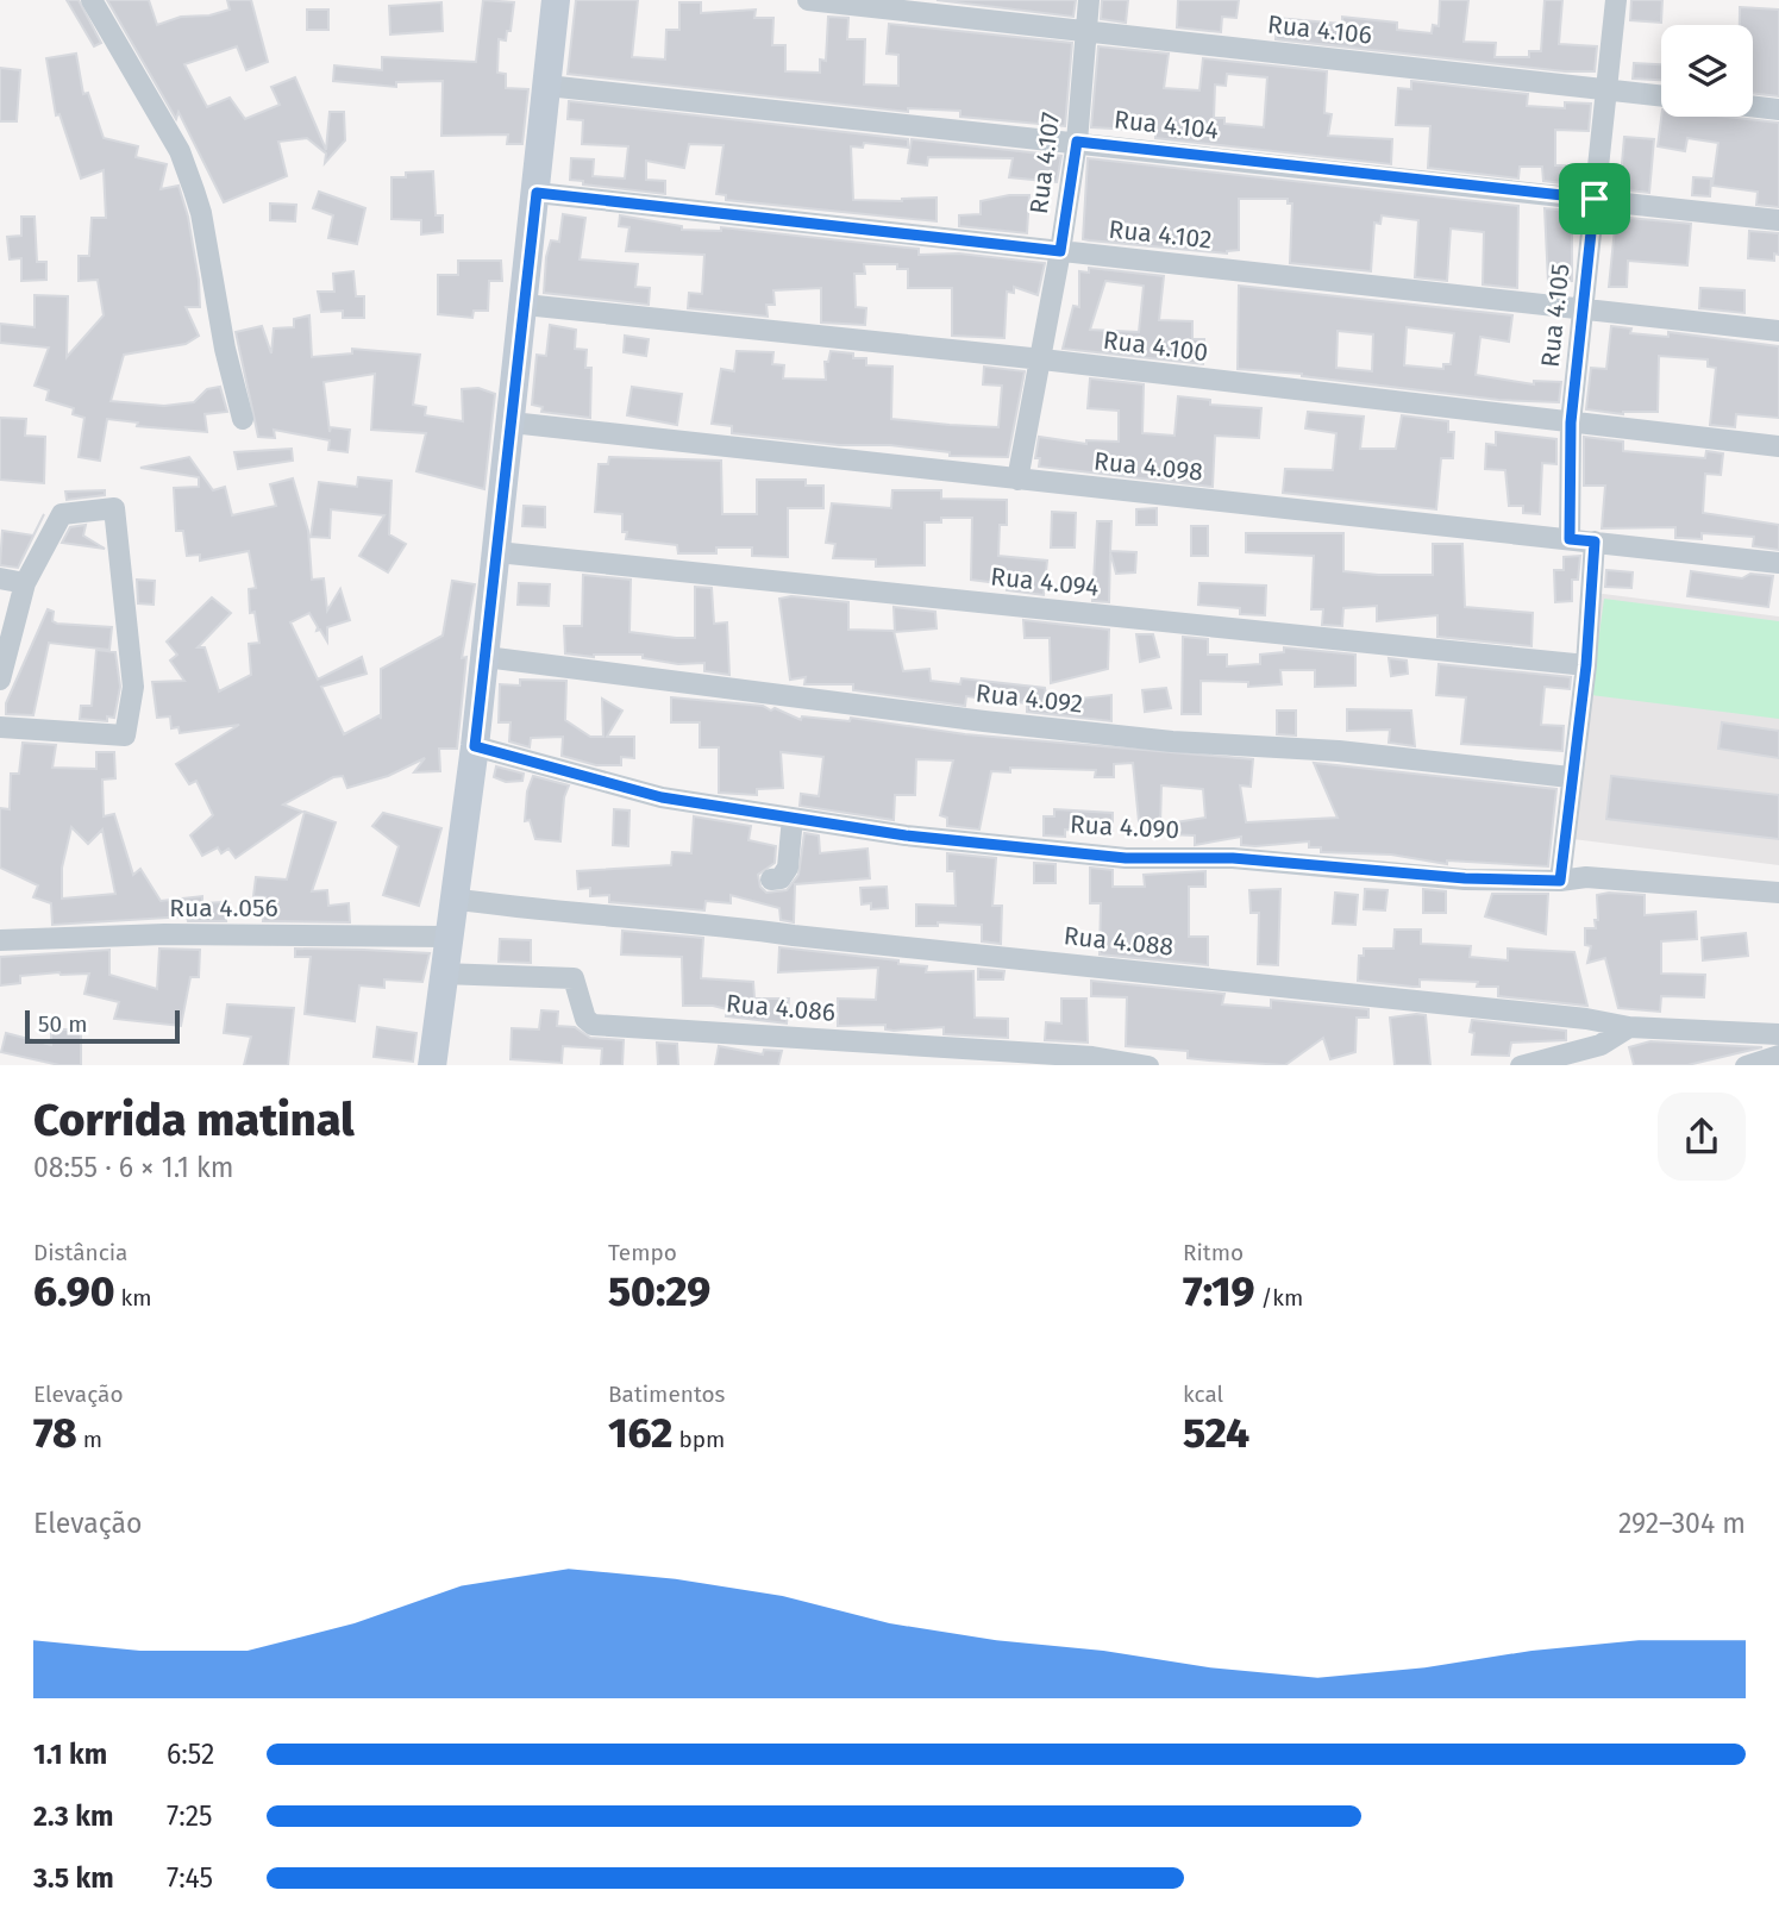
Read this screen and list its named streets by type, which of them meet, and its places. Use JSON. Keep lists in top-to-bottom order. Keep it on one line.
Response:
{"streets":{"street":["Rua 4.106","Rua 4.104","Rua 4.107","Rua 4.102","Rua 4.105","Rua 4.100","Rua 4.098","Rua 4.094","Rua 4.092","Rua 4.090","Rua 4.056","Rua 4.088","Rua 4.086"]},"crossings":[["Rua 4.106","Rua 4.107"],["Rua 4.106","Rua 4.105"],["Rua 4.104","Rua 4.107"],["Rua 4.104","Rua 4.105"],["Rua 4.107","Rua 4.102"],["Rua 4.107","Rua 4.100"],["Rua 4.107","Rua 4.098"],["Rua 4.102","Rua 4.105"],["Rua 4.105","Rua 4.100"],["Rua 4.105","Rua 4.098"]],"scale_bar":"50 m","page":{"scale":"50 m","heading":["Corrida matinal","08:55 · 6 × 1.1 km"],"stats":[["Distância","6.90 km"],["Tempo","50:29"],["Ritmo","7:19 /km"],["Elevação","78 m"],["Batimentos","162 bpm"],["kcal","524"]],"chart":["Elevação","292–304 m"],"list":[{"name":"1.1 km","note":"6:52"},{"name":"2.3 km","note":"7:25"},{"name":"3.5 km","note":"7:45"}]}}
